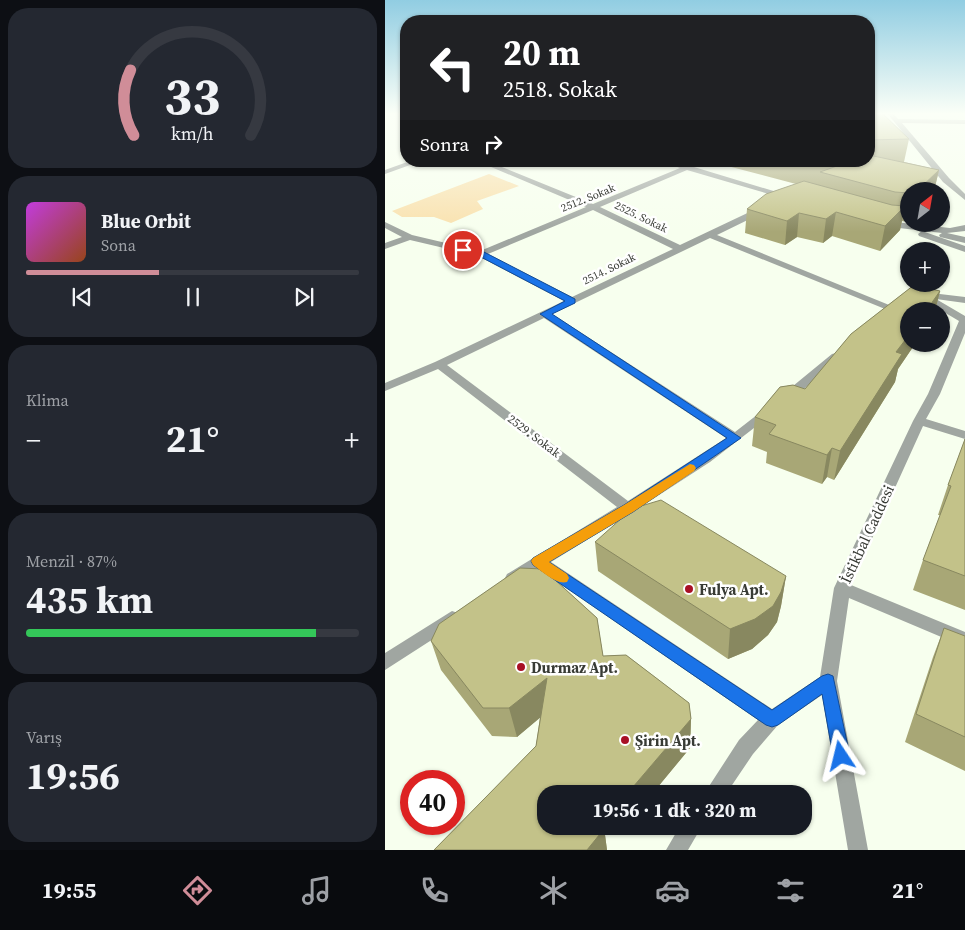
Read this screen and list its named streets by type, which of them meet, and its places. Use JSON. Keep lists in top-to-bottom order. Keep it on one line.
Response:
{"streets":{"street":["2512. Sokak","2525. Sokak","2514. Sokak","2529. Sokak","İstikbal Caddesi"]},"crossings":[["2512. Sokak","2525. Sokak"],["2512. Sokak","2514. Sokak"],["2525. Sokak","2514. Sokak"],["2514. Sokak","2529. Sokak"]],"places":["Fulya Apt.","Durmaz Apt.","Şirin Apt."],"north":"top right","page":{"turn":["20 m","2518. Sokak"],"then":"Sonra","map_buttons":["+","−"],"song":["Blue Orbit","Sona"],"tile":["Klima",["Menzil · 87%","435 km"],["Varış","19:56"]],"heat":["−","21°","+"],"limit":"40","trip":"19:56 · 1 dk · 320 m","tabs":["19:55","21°"],"gauge":["33","km/h"]}}
